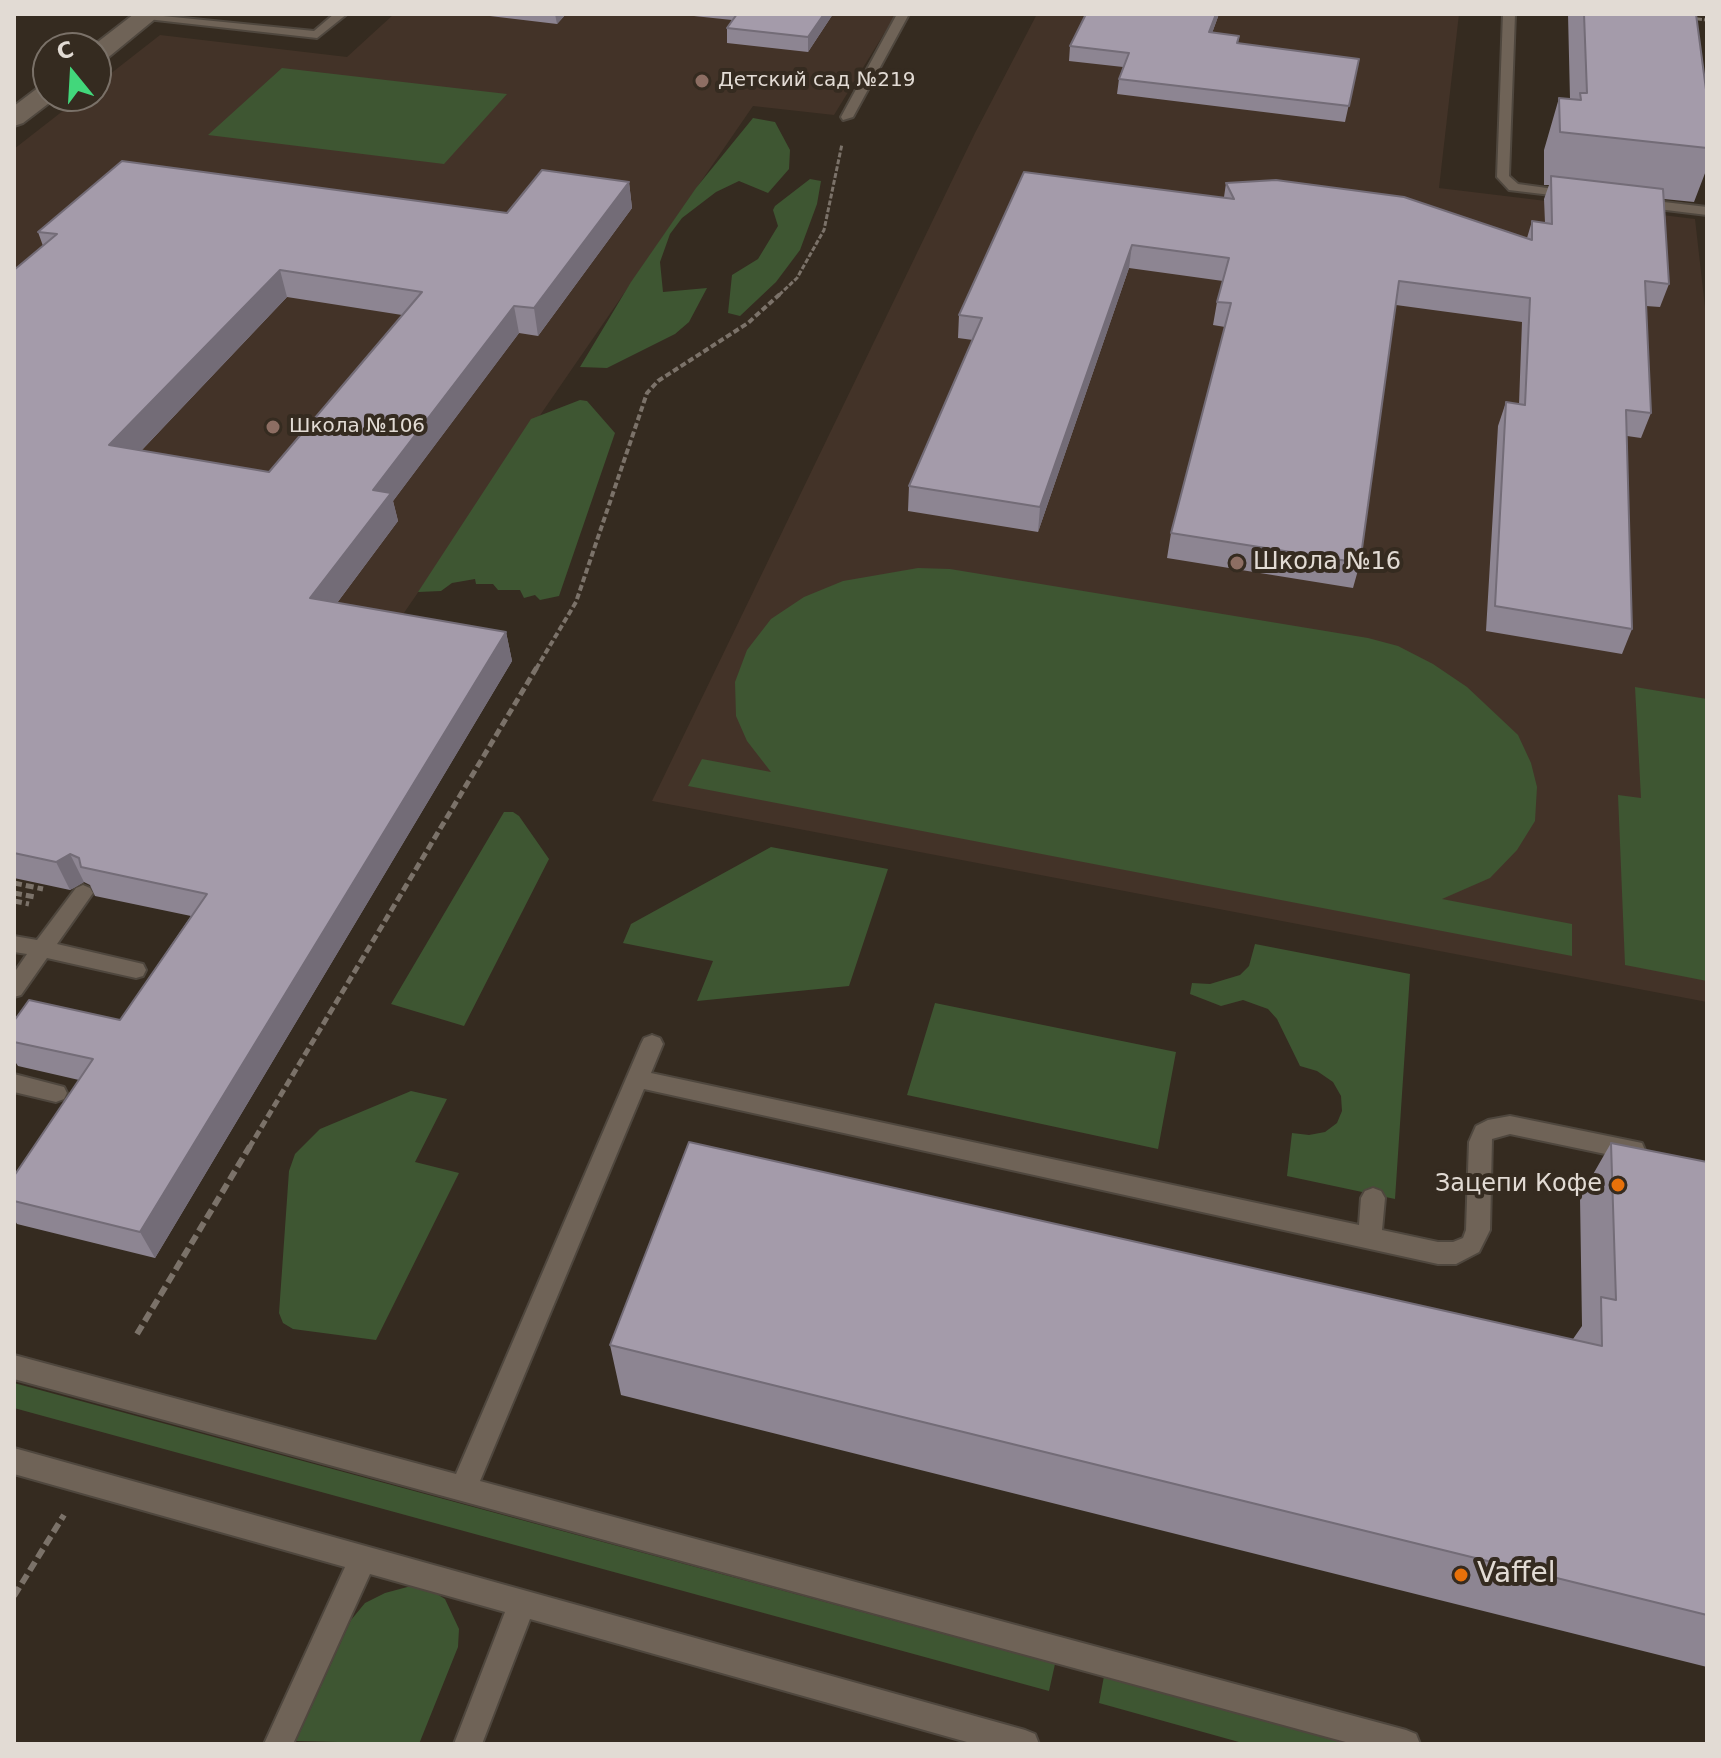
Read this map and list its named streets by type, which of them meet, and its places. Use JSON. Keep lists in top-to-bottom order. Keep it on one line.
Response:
{"places":["Детский сад №219","Школа №106","Школа №16","Зацепи Кофе","Vaffel"],"north":"top"}
